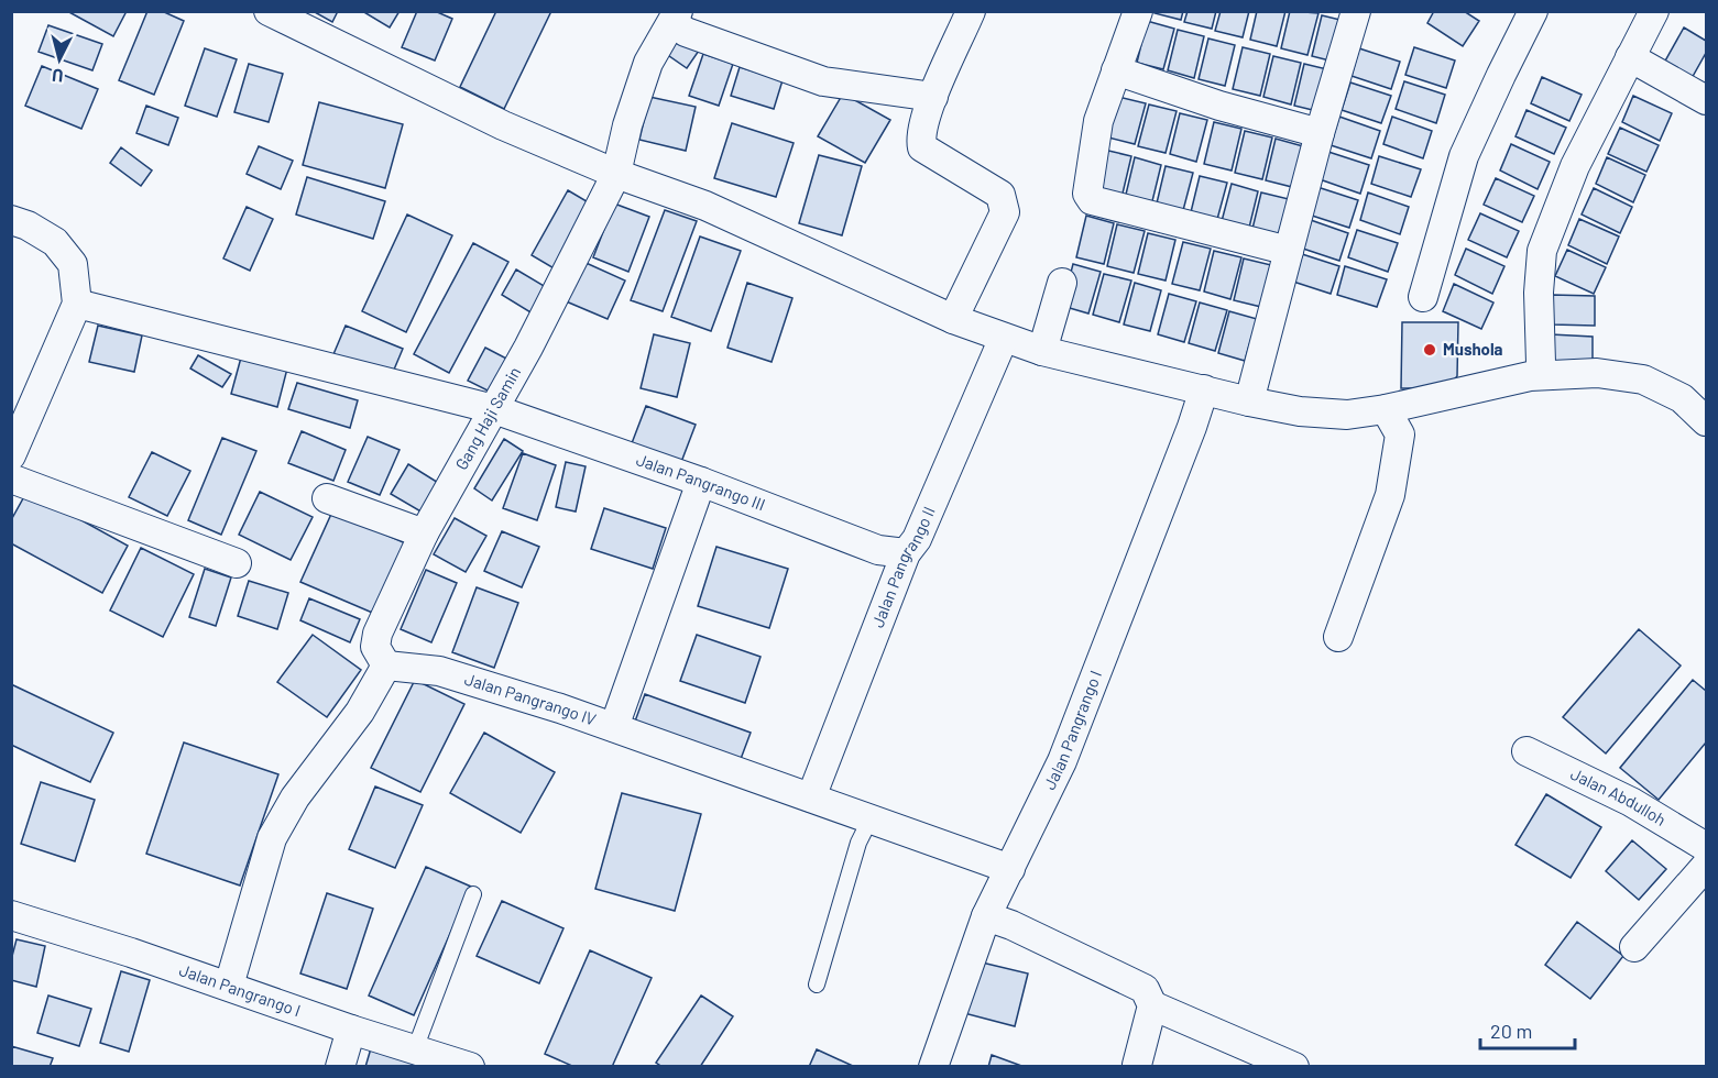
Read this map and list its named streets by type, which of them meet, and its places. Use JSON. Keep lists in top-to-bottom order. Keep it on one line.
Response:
{"streets":{"street":["Gang Haji Samin","Jalan Pangrango III","Jalan Pangrango II","Jalan Pangrango IV","Jalan Pangrango I","Jalan Abdulloh"]},"crossings":[["Gang Haji Samin","Jalan Pangrango III"],["Gang Haji Samin","Jalan Pangrango IV"],["Jalan Pangrango III","Jalan Pangrango II"],["Jalan Pangrango II","Jalan Pangrango IV"],["Jalan Pangrango IV","Jalan Pangrango I"]],"places":["Mushola"],"scale_bar":"20 m","north":"bottom"}
